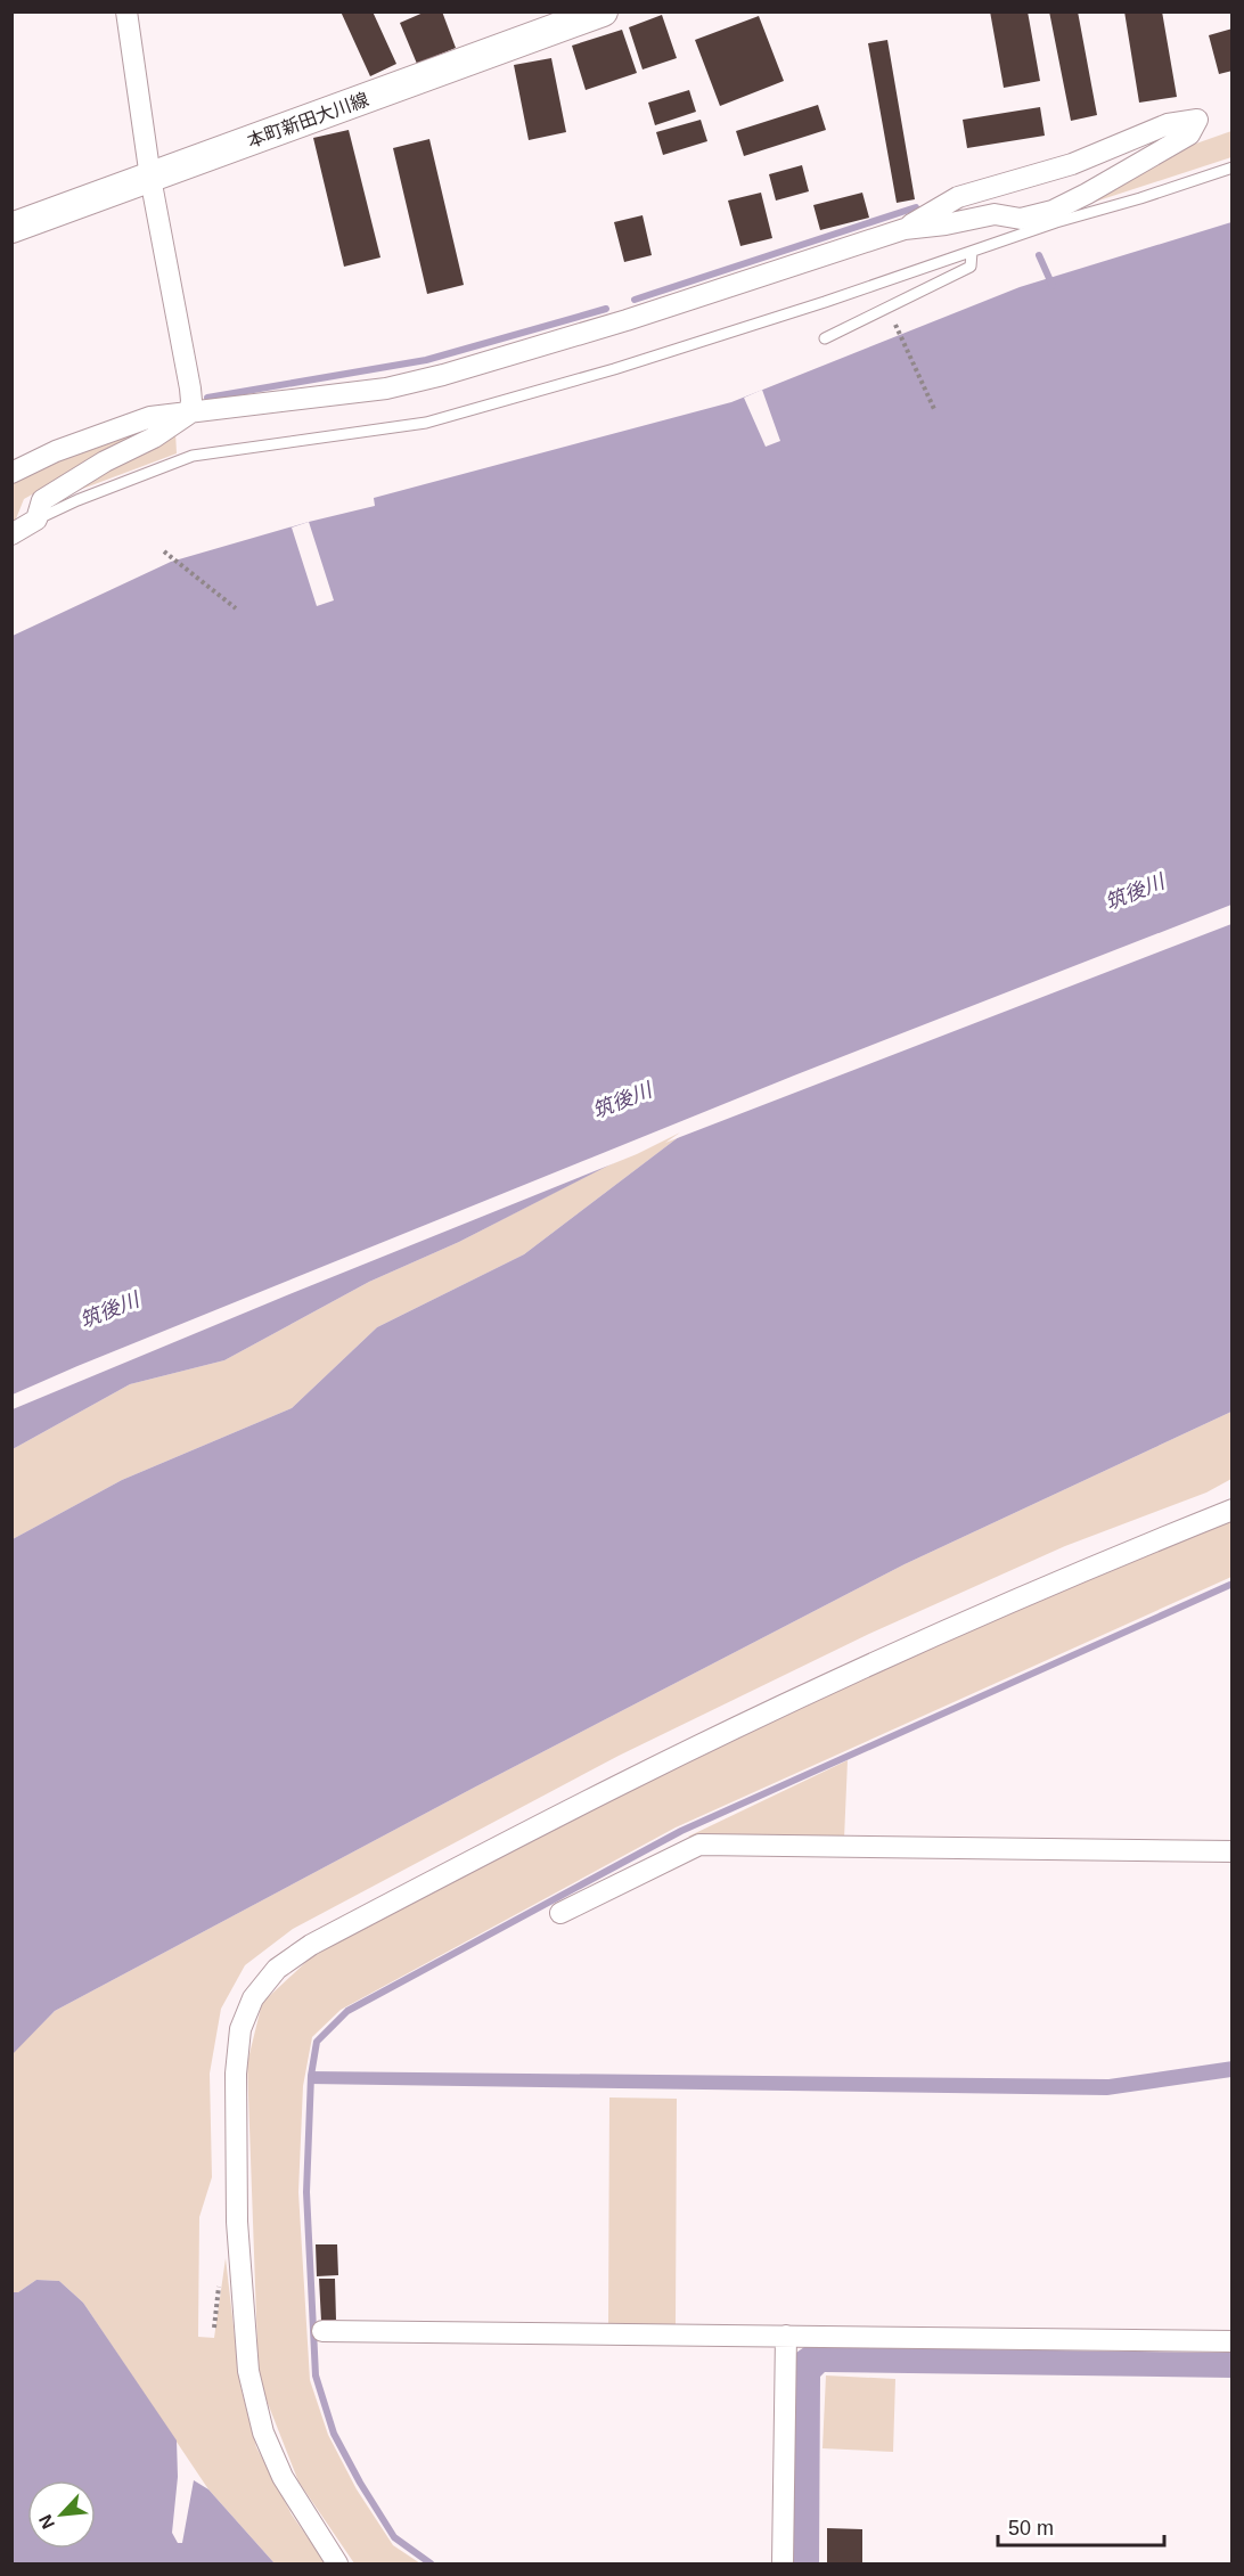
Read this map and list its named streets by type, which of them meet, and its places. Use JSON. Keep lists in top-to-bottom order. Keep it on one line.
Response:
{"streets":{"main road":["本町新田大川線"]},"water":["筑後川"],"scale_bar":"50 m","north":"bottom left"}
